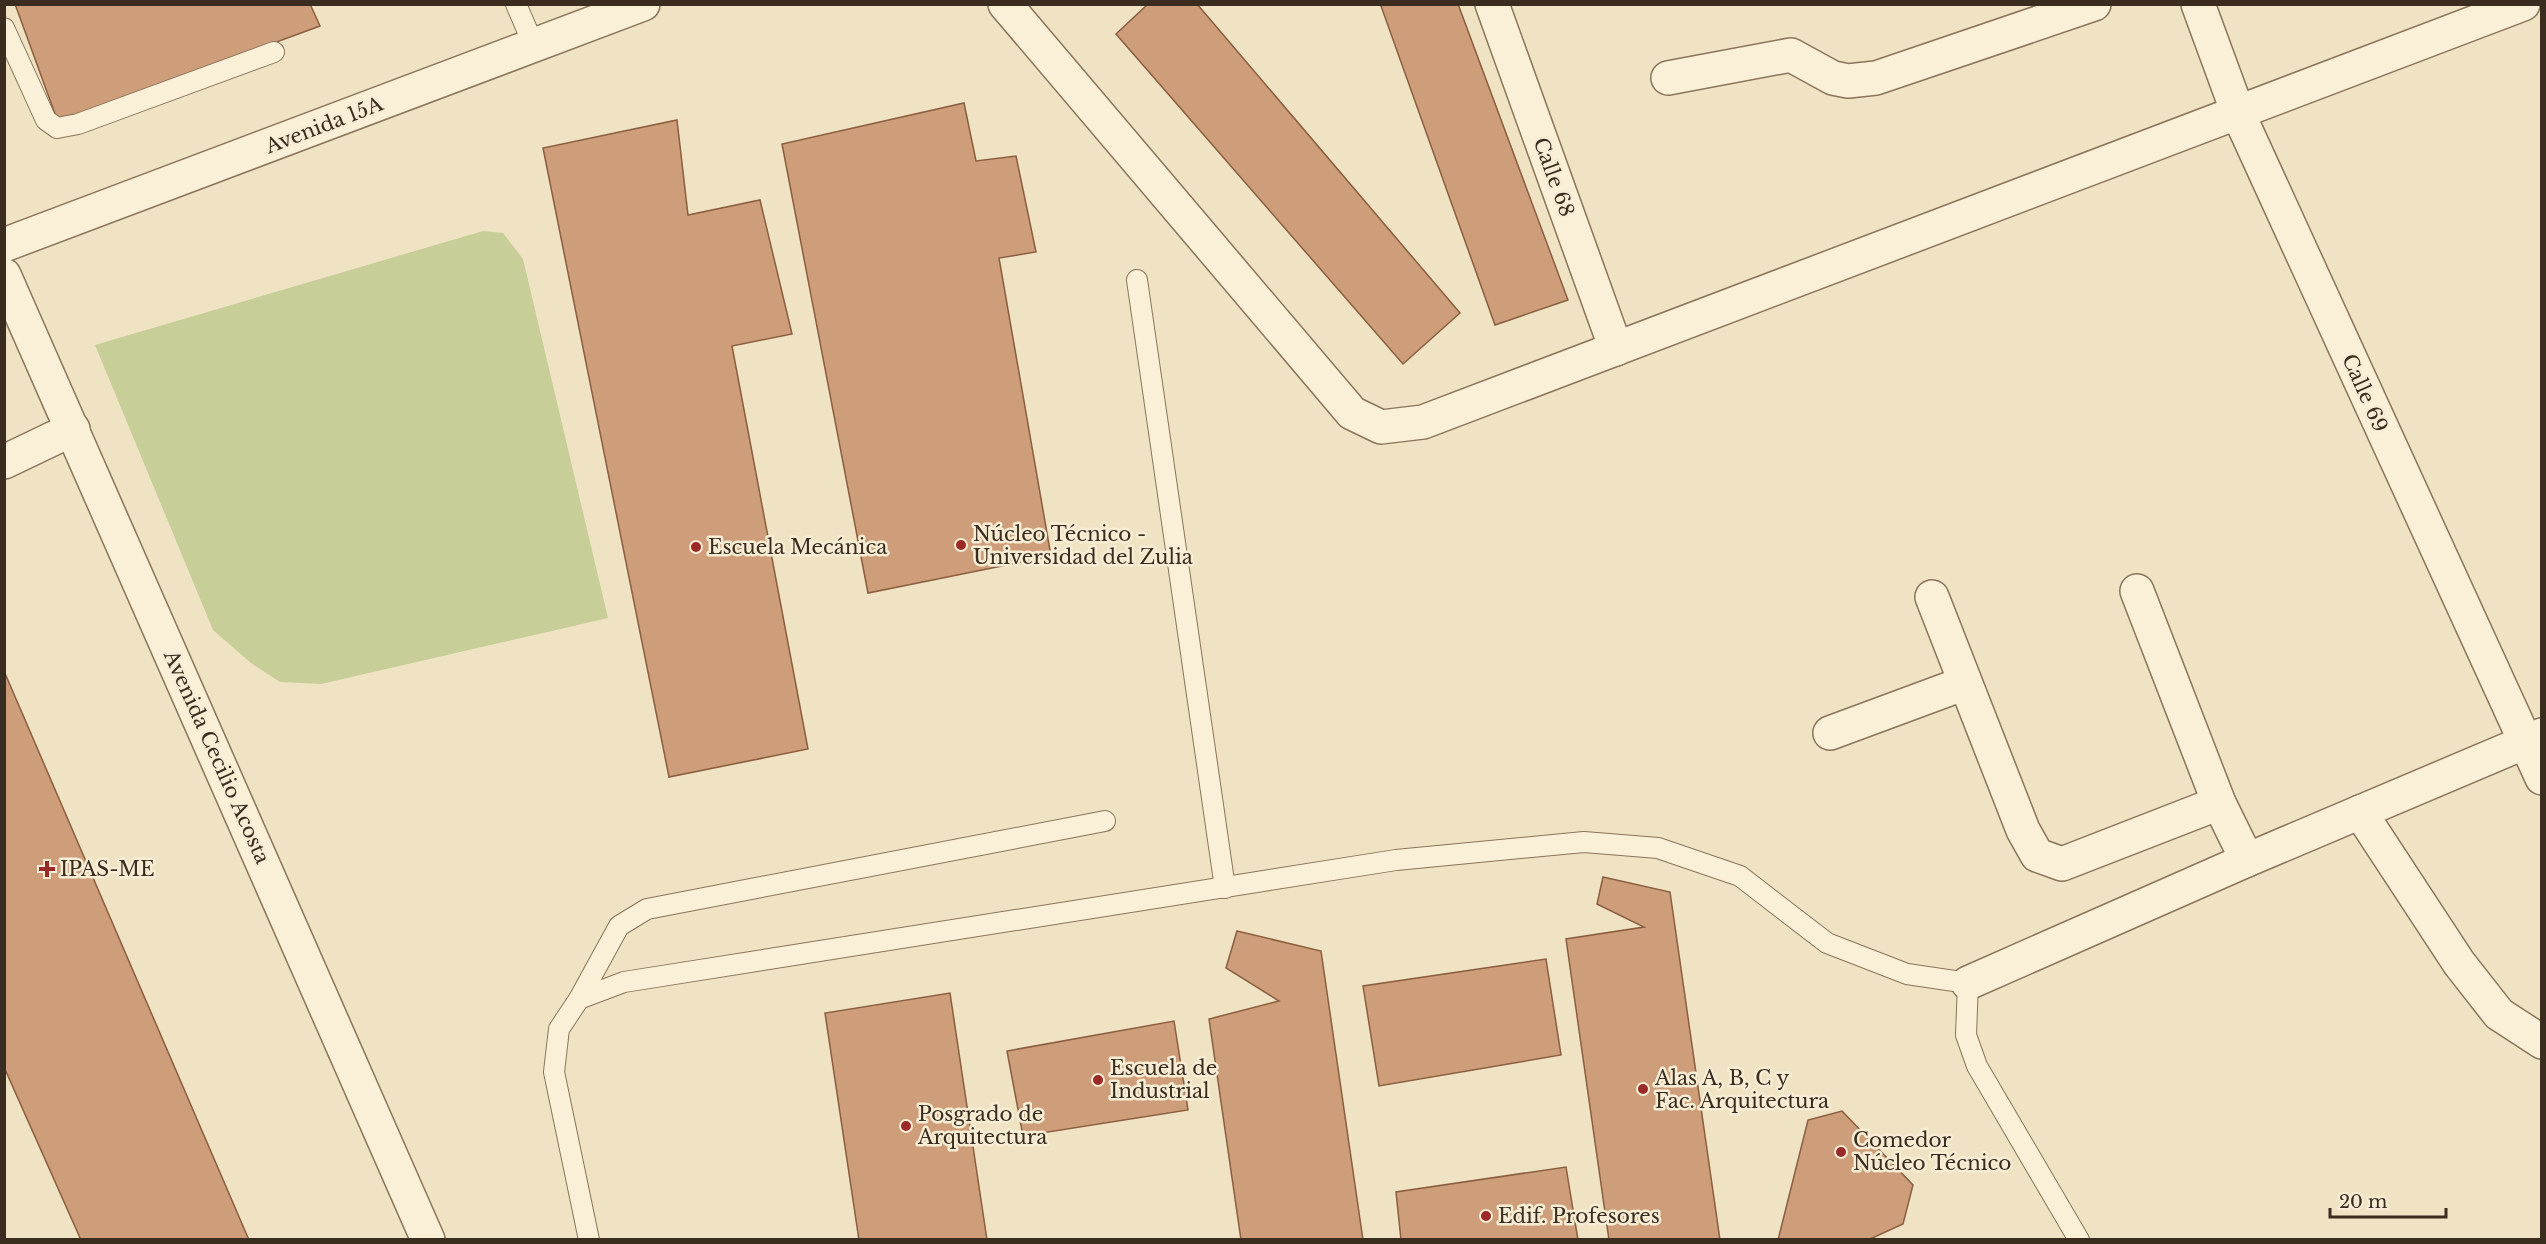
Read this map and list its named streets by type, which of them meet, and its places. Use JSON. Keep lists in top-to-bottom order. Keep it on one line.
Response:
{"streets":{"street":["Avenida 15A","Calle 68","Calle 69","Avenida Cecilio Acosta"]},"places":{"other":["Núcleo Técnico - Universidad del Zulia","Escuela Mecánica","Escuela de Industrial","Alas A, B, C y Fac. Arquitectura","Posgrado de Arquitectura","Comedor Núcleo Técnico","Edif. Profesores"],"health":["IPAS-ME"]},"scale_bar":"20 m"}
